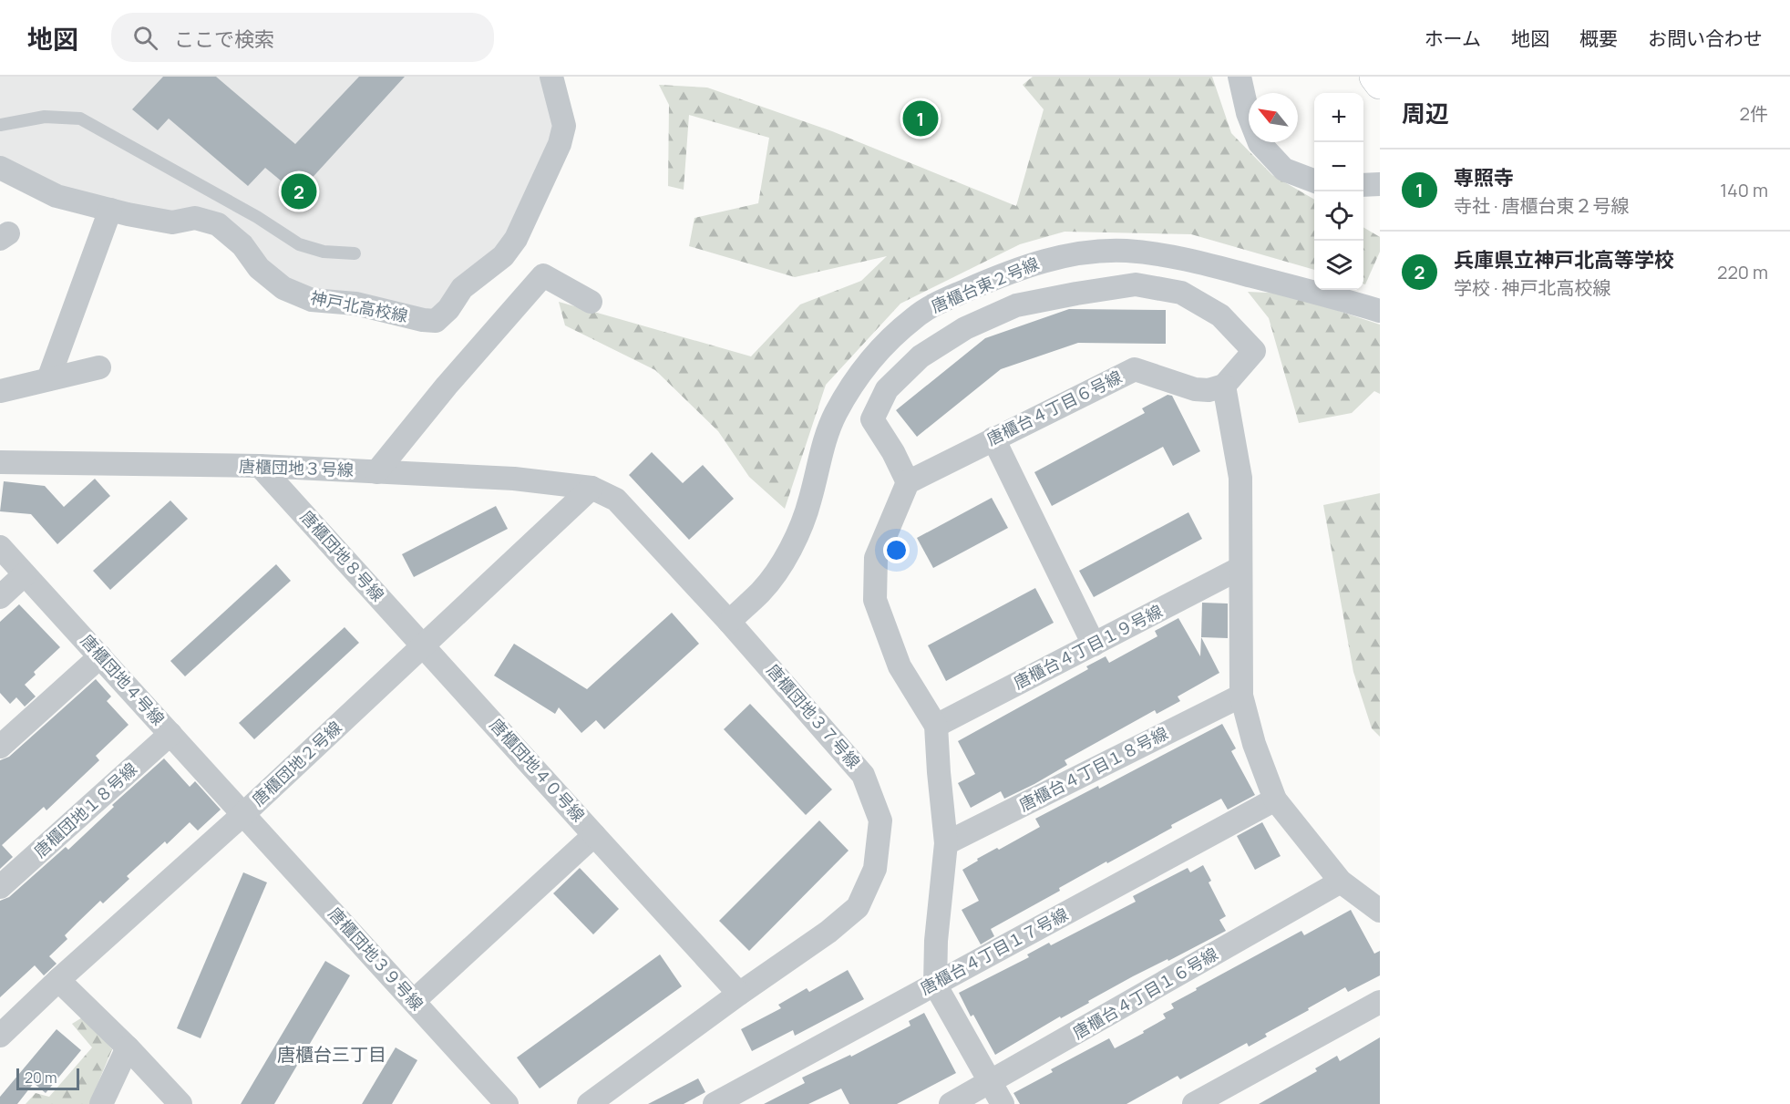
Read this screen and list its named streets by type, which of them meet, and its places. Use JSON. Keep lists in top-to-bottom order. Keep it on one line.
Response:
{"streets":{"street":["唐櫃台東２号線","神戸北高校線","唐櫃台４丁目６号線","唐櫃団地３号線","唐櫃団地８号線","唐櫃台４丁目１９号線","唐櫃団地４号線","唐櫃団地３７号線","唐櫃団地２号線","唐櫃台４丁目１８号線","唐櫃団地４０号線","唐櫃団地１８号線","唐櫃台４丁目１７号線","唐櫃団地３９号線","唐櫃台４丁目１６号線"]},"crossings":[["唐櫃台東２号線","唐櫃団地３７号線"],["唐櫃団地３号線","唐櫃団地８号線"],["唐櫃団地３号線","唐櫃団地３７号線"],["唐櫃団地３号線","唐櫃団地２号線"],["唐櫃団地８号線","唐櫃団地２号線"],["唐櫃団地８号線","唐櫃団地４０号線"],["唐櫃団地４号線","唐櫃団地２号線"],["唐櫃団地４号線","唐櫃団地１８号線"],["唐櫃団地４号線","唐櫃団地３９号線"],["唐櫃団地３７号線","唐櫃団地２号線"],["唐櫃団地２号線","唐櫃団地４０号線"],["唐櫃団地２号線","唐櫃団地３９号線"],["唐櫃団地４０号線","唐櫃団地３９号線"]],"districts":["唐櫃台三丁目"],"scale_bar":"20 m","north":"top left","page":{"header":"地図","search":"ここで検索","nav":["ホーム","地図","概要","お問い合わせ"],"heading":["周辺","2件"],"map_buttons":["+","−"],"pins":["1","2"],"list":[{"mark":"1","name":"専照寺","note":"寺社 · 唐櫃台東２号線","value":"140 m"},{"mark":"2","name":"兵庫県立神戸北高等学校","note":"学校 · 神戸北高校線","value":"220 m"}],"scale":"20 m"}}
